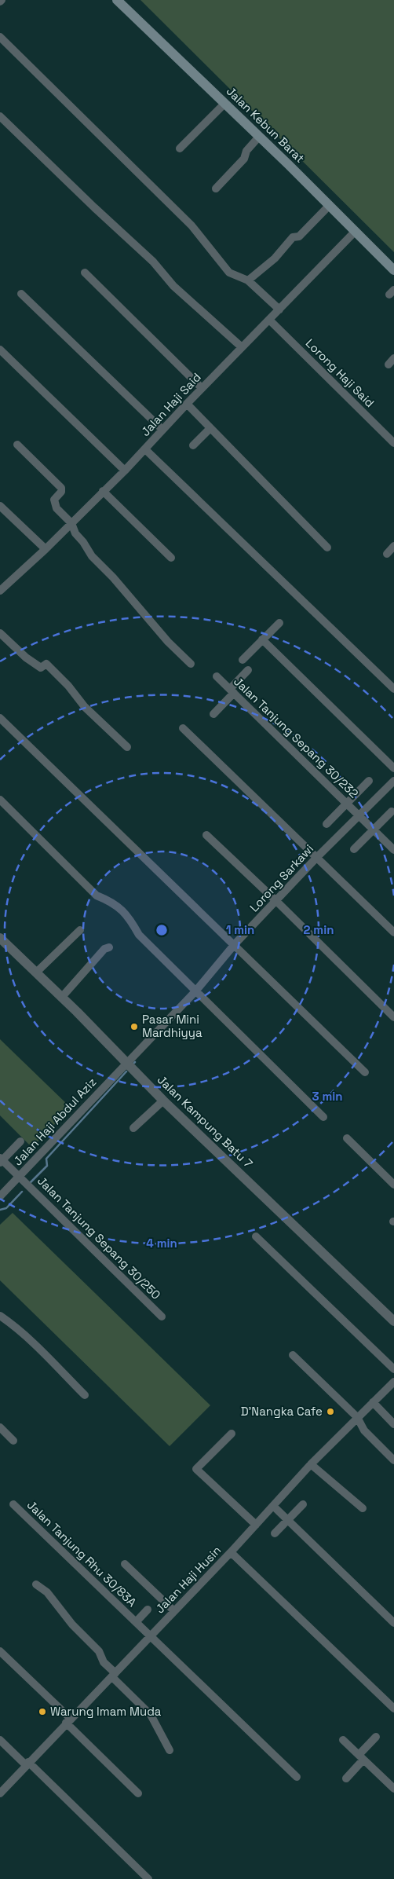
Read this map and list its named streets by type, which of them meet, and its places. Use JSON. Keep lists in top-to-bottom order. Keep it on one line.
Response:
{"streets":{"main road":["Jalan Kebun Barat"],"street":["Lorong Haji Said","Jalan Haji Said","Jalan Tanjung Sepang 30/232","Lorong Sarkawi","Jalan Haji Abdul Aziz","Jalan Kampung Batu 7","Jalan Tanjung Sepang 30/250","Jalan Tanjung Rhu 30/83A","Jalan Haji Husin"]},"crossings":[["Jalan Kebun Barat","Jalan Haji Said"],["Lorong Haji Said","Jalan Haji Said"],["Jalan Tanjung Sepang 30/232","Lorong Sarkawi"],["Lorong Sarkawi","Jalan Haji Abdul Aziz"],["Lorong Sarkawi","Jalan Kampung Batu 7"],["Jalan Haji Abdul Aziz","Jalan Kampung Batu 7"],["Jalan Haji Abdul Aziz","Jalan Tanjung Sepang 30/250"],["Jalan Tanjung Rhu 30/83A","Jalan Haji Husin"]],"places":["Pasar Mini Mardhiyya","D'Nangka Cafe","Warung Imam Muda"],"rings":["1 min","2 min","3 min","4 min"]}
